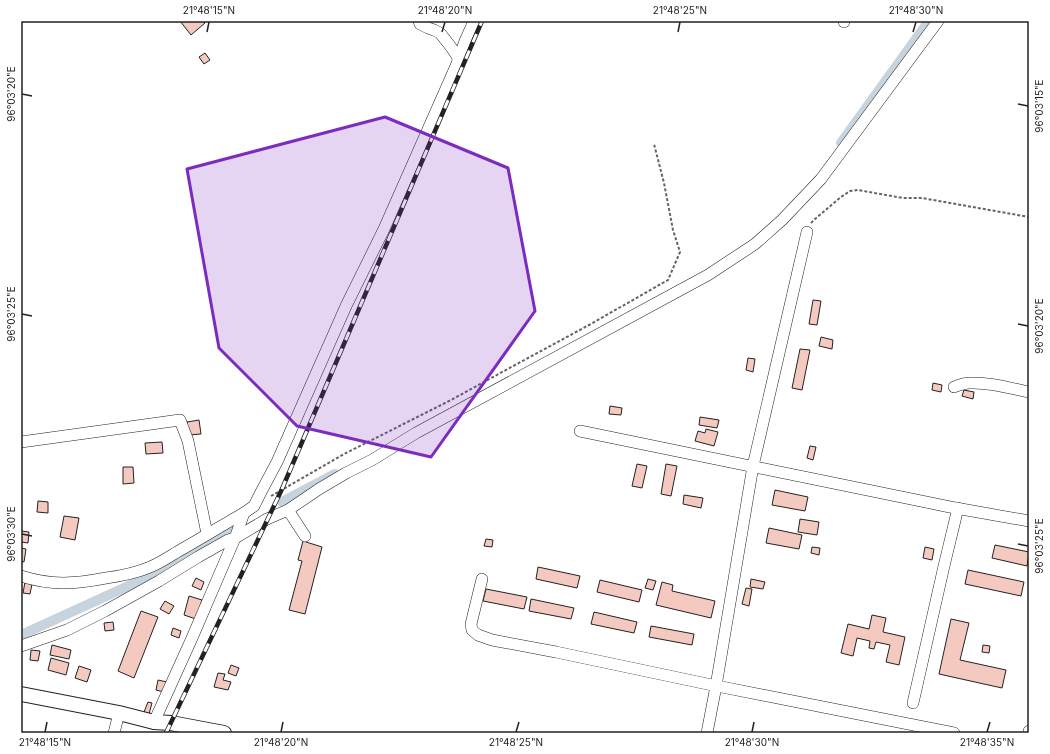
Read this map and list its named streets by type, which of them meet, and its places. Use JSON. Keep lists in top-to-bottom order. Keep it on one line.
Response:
{"coordinates":["21°48'15\"N","21°48'20\"N","21°48'25\"N","21°48'30\"N","96°03'20\"E","96°03'15\"E","96°03'25\"E","96°03'30\"E","21°48'35\"N"]}
